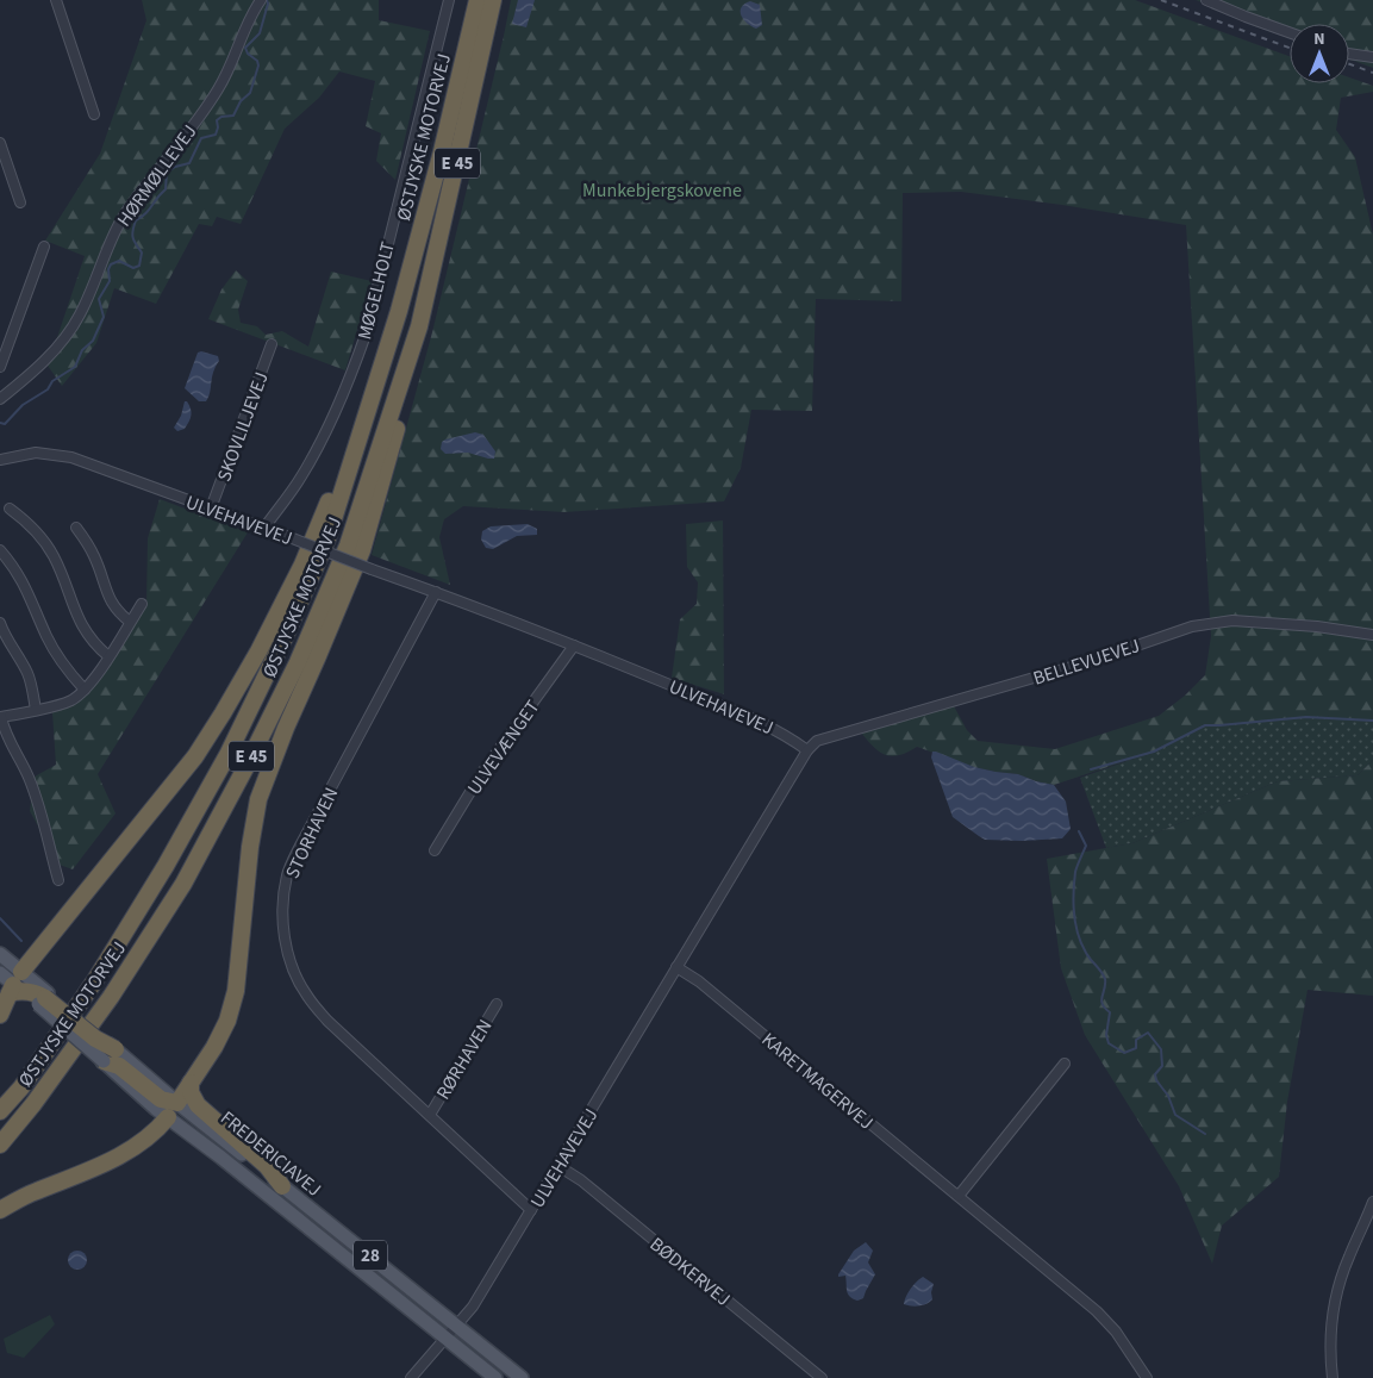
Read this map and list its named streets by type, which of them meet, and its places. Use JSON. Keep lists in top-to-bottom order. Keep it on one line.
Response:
{"streets":{"highway":["ØSTJYSKE MOTORVEJ","E 45"],"main road":["FREDERICIAVEJ","28"],"street":["HØRMØLLEVEJ","MØGELHOLT","SKOVLILJEVEJ","ULVEHAVEVEJ","BELLEVUEVEJ","ULVEVÆNGET","STORHAVEN","RØRHAVEN","KARETMAGERVEJ","BØDKERVEJ"]},"crossings":[["MØGELHOLT","ULVEHAVEVEJ"],["SKOVLILJEVEJ","ULVEHAVEVEJ"],["ULVEHAVEVEJ","BELLEVUEVEJ"],["ULVEHAVEVEJ","ULVEVÆNGET"],["ULVEHAVEVEJ","STORHAVEN"],["ULVEHAVEVEJ","KARETMAGERVEJ"],["ULVEHAVEVEJ","FREDERICIAVEJ"],["ULVEHAVEVEJ","BØDKERVEJ"],["STORHAVEN","RØRHAVEN"]],"parks":["Munkebjergskovene"],"north":"top"}
